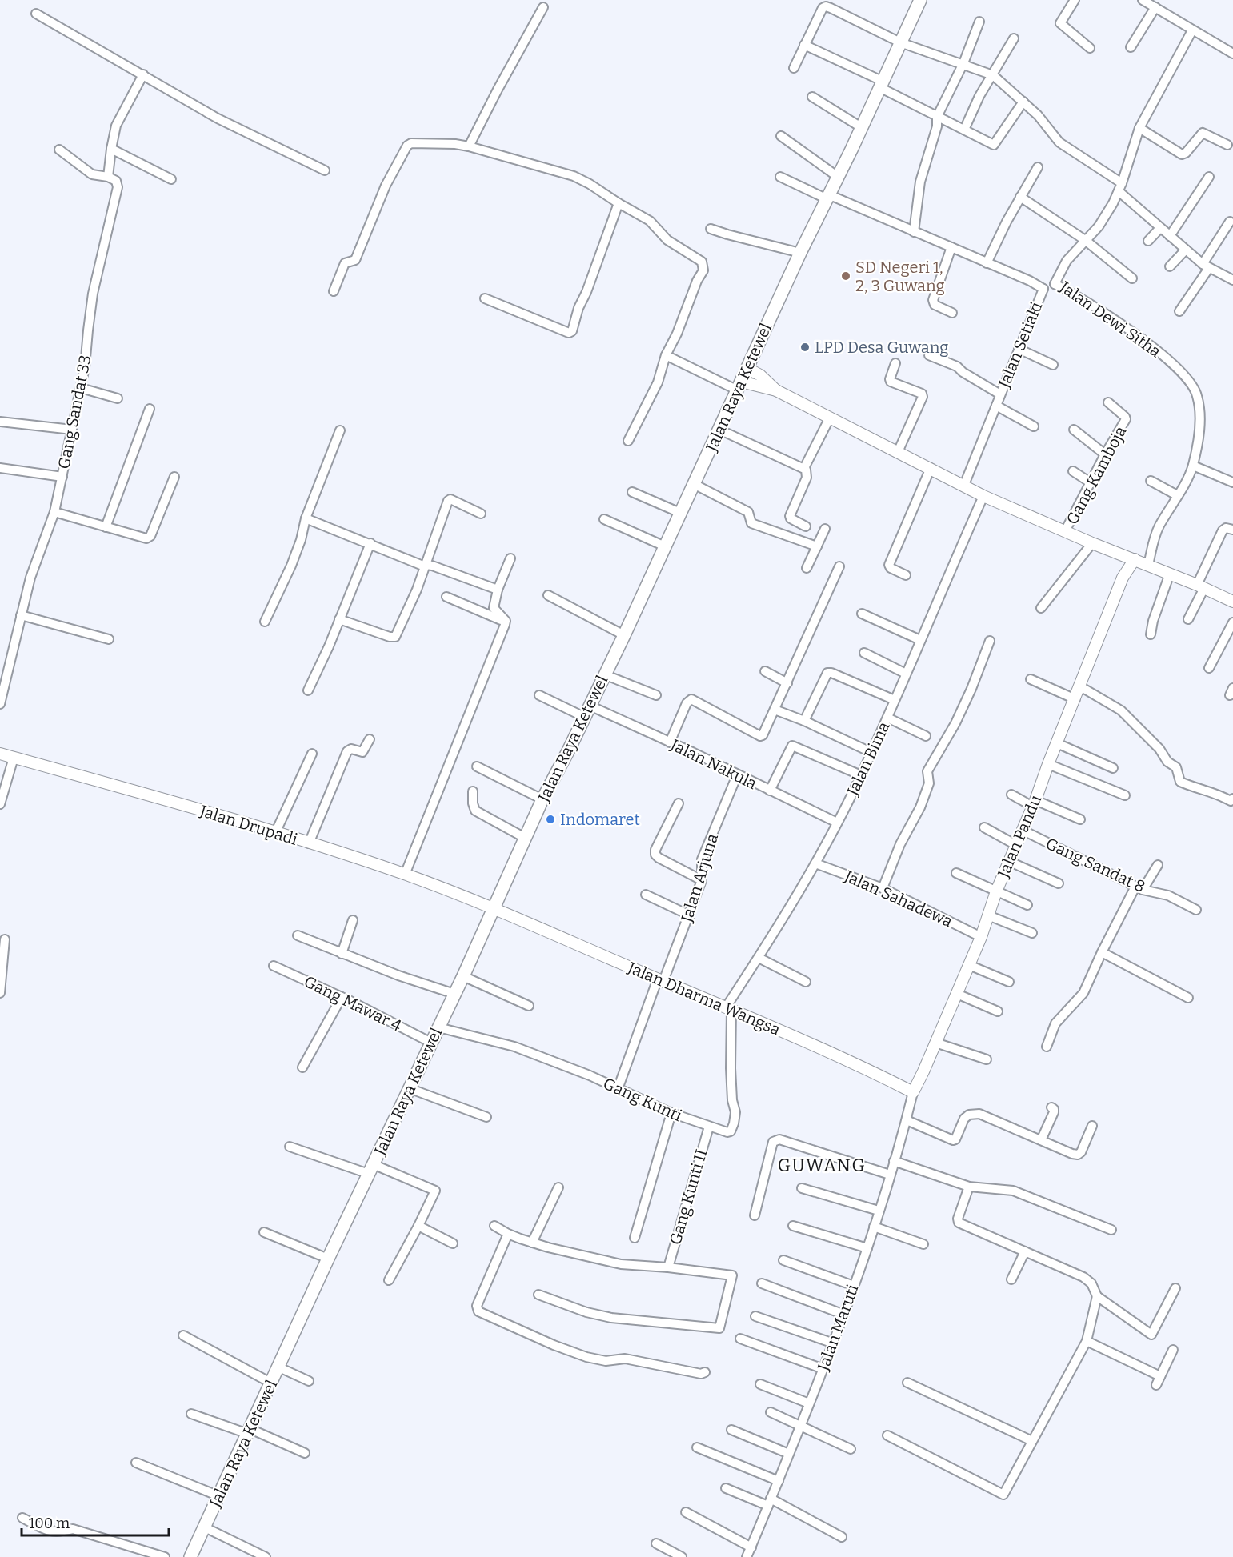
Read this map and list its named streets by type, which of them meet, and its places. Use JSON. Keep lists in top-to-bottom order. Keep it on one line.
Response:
{"streets":{"main road":["Jalan Raya Ketewel"],"street":["Jalan Dewi Sitha","Jalan Setiaki","Gang Sandat 33","Gang Kamboja","Jalan Bima","Jalan Nakula","Jalan Drupadi","Jalan Pandu","Gang Sandat 8","Jalan Arjuna","Jalan Sahadewa","Jalan Dharma Wangsa","Gang Mawar 4","Gang Kunti","Gang Kunti II","Jalan Maruti"]},"crossings":[["Jalan Setiaki","Jalan Raya Ketewel"],["Jalan Raya Ketewel","Jalan Nakula"],["Jalan Raya Ketewel","Jalan Drupadi"],["Jalan Raya Ketewel","Jalan Dharma Wangsa"],["Jalan Raya Ketewel","Gang Mawar 4"],["Jalan Raya Ketewel","Gang Kunti"],["Jalan Bima","Jalan Nakula"],["Jalan Bima","Jalan Sahadewa"],["Jalan Bima","Jalan Dharma Wangsa"],["Jalan Bima","Gang Kunti"],["Jalan Nakula","Jalan Arjuna"],["Jalan Drupadi","Jalan Dharma Wangsa"],["Jalan Pandu","Gang Sandat 8"],["Jalan Pandu","Jalan Sahadewa"],["Jalan Pandu","Jalan Dharma Wangsa"],["Jalan Pandu","Jalan Maruti"],["Jalan Arjuna","Jalan Dharma Wangsa"],["Jalan Arjuna","Gang Kunti"],["Jalan Dharma Wangsa","Gang Kunti"],["Jalan Dharma Wangsa","Jalan Maruti"],["Gang Kunti","Gang Kunti II"]],"districts":["GUWANG"],"places":["SD Negeri 1, 2, 3 Guwang","LPD Desa Guwang","Indomaret"],"scale_bar":"100 m"}
